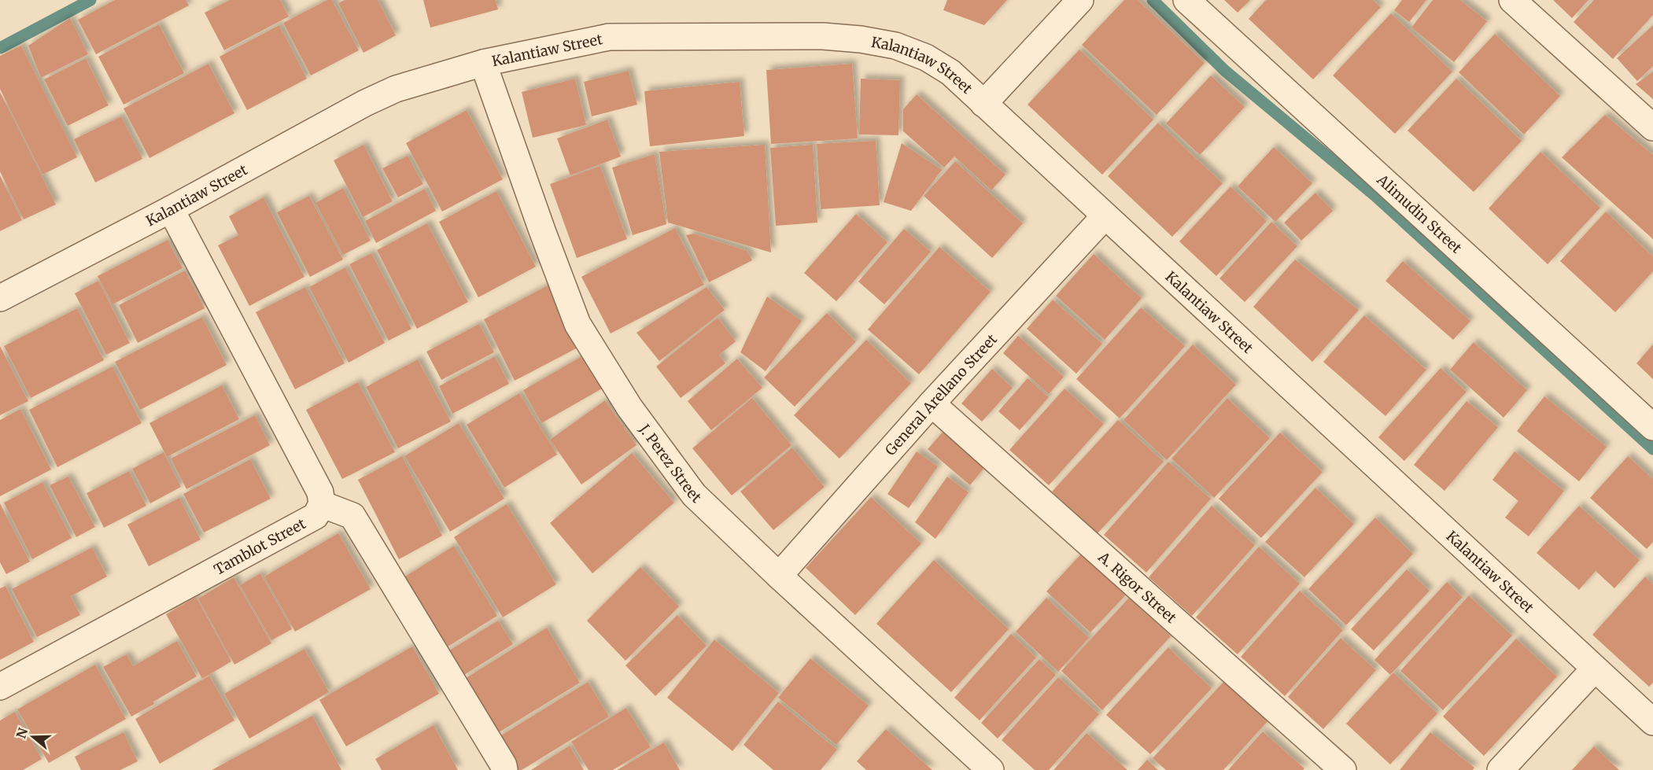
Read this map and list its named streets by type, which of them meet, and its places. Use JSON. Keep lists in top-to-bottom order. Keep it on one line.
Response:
{"streets":{"street":["Kalantiaw Street","Alimudin Street","General Arellano Street","J. Perez Street","Tamblot Street","A. Rigor Street"]},"crossings":[["Kalantiaw Street","General Arellano Street"],["Kalantiaw Street","J. Perez Street"],["General Arellano Street","J. Perez Street"],["General Arellano Street","A. Rigor Street"]],"north":"left"}
